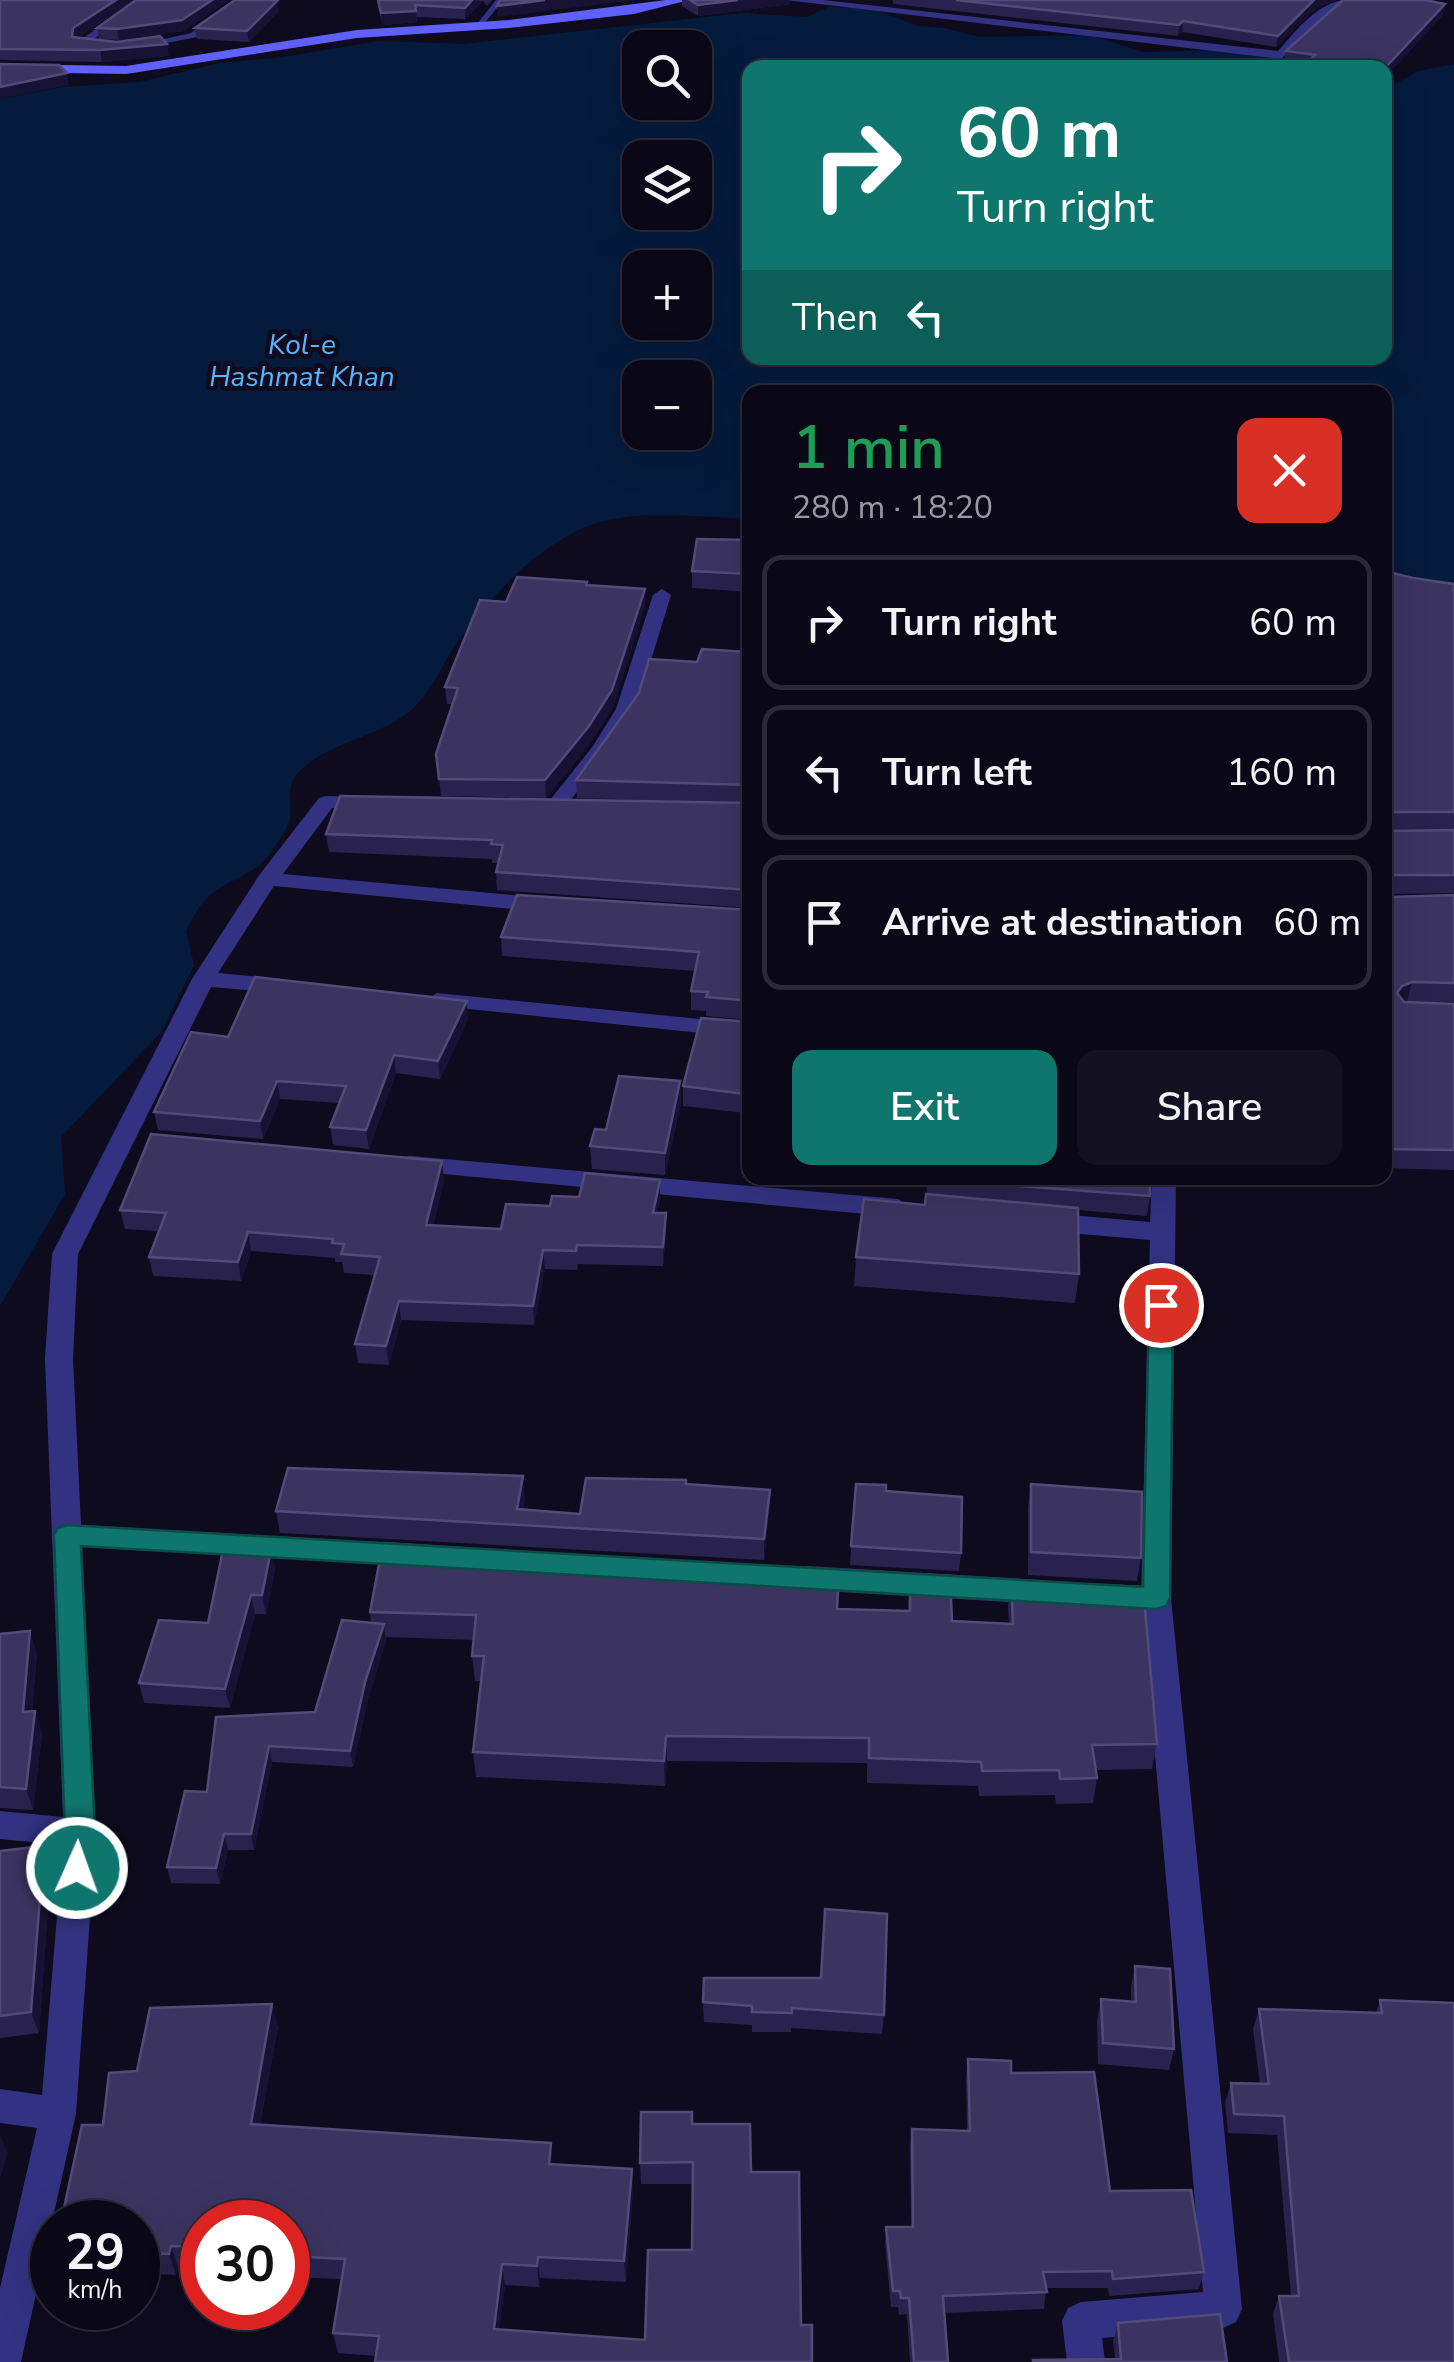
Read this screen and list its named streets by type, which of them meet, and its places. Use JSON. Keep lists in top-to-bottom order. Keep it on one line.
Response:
{"water":["Kol-e Hashmat Khan"],"page":{"map_buttons":["+","−"],"turn":["60 m","Turn right"],"then":"Then","heading":["1 min","280 m · 18:20"],"list":[{"name":"Turn right","value":"60 m"},{"name":"Turn left","value":"160 m"},{"name":"Arrive at destination","value":"60 m"}],"buttons":["Exit","Share"],"speed":"29 km/h","limit":"30"}}
